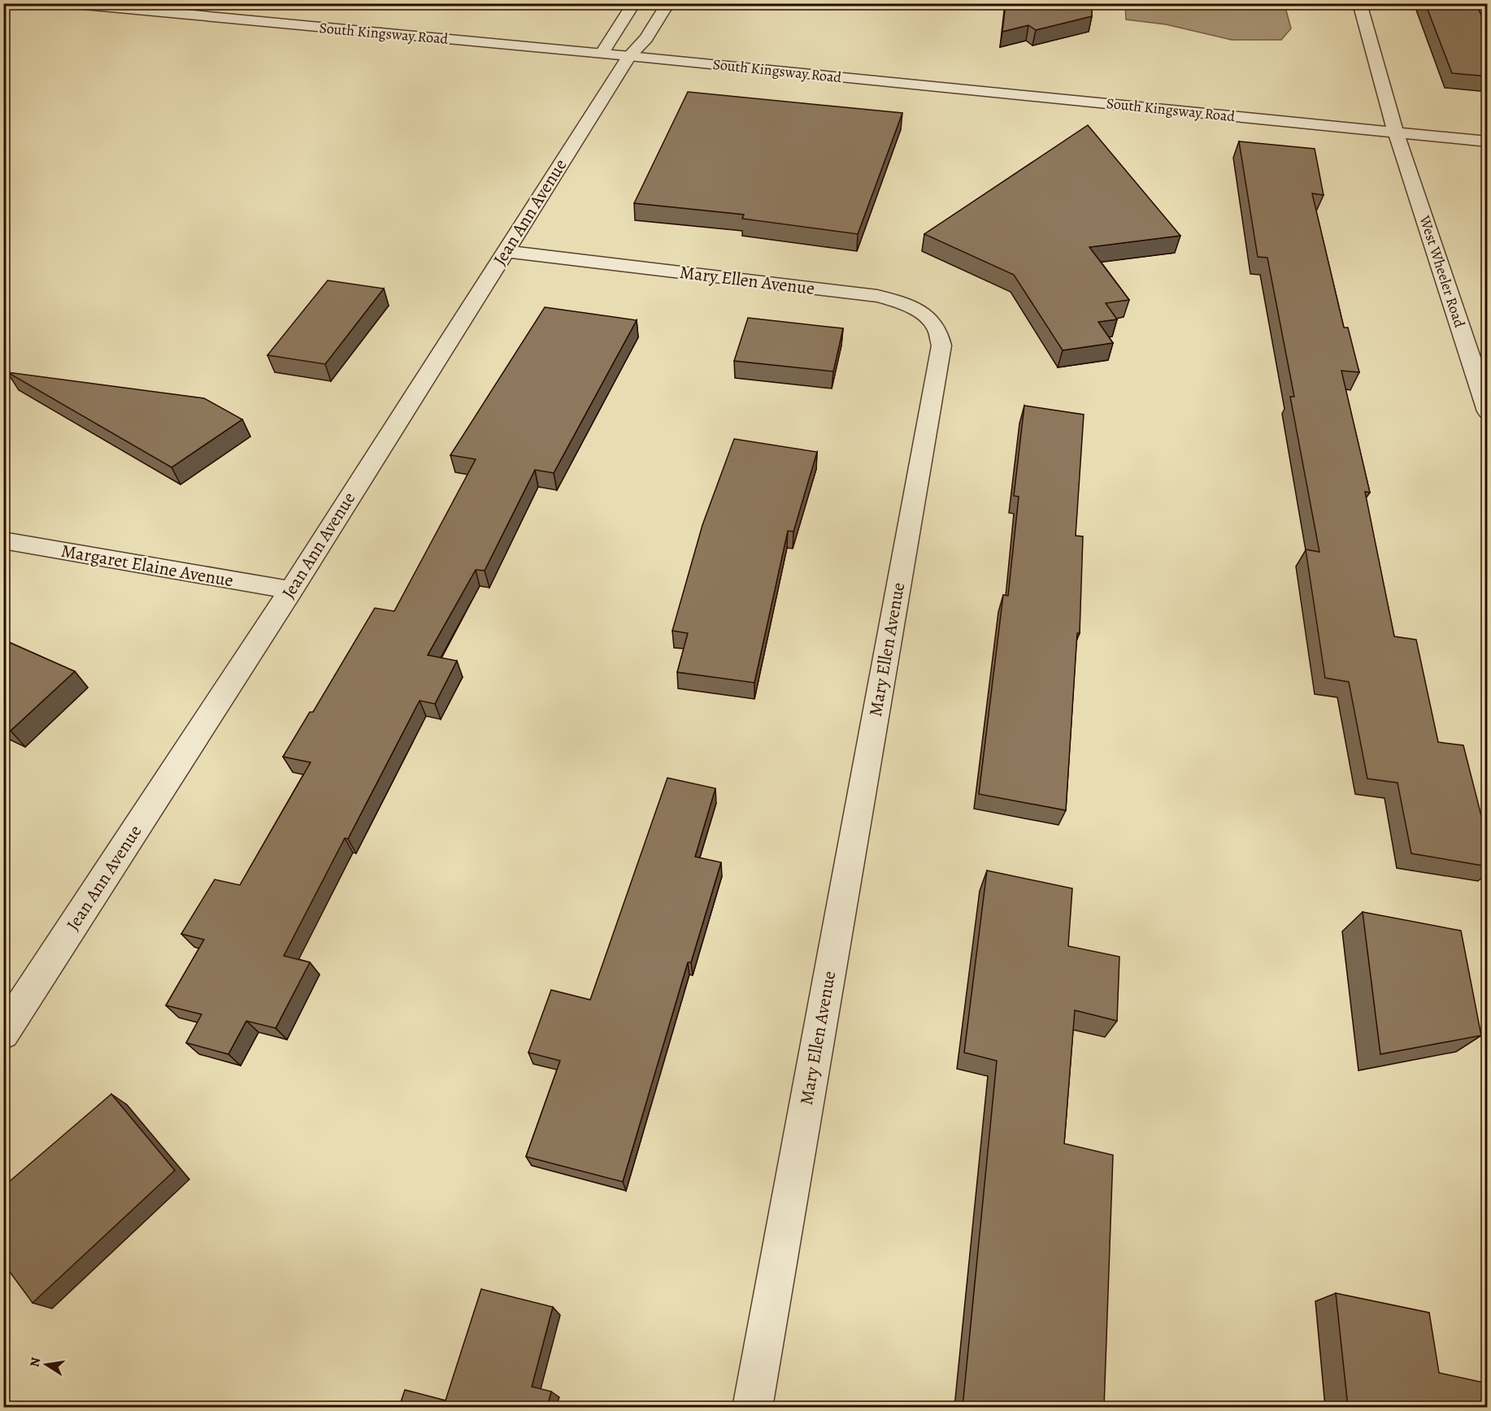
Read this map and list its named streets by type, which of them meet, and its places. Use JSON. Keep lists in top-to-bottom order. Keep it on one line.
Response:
{"streets":{"street":["South Kingsway Road","Jean Ann Avenue","West Wheeler Road","Mary Ellen Avenue","Margaret Elaine Avenue"]},"crossings":[["South Kingsway Road","Jean Ann Avenue"],["South Kingsway Road","West Wheeler Road"],["Jean Ann Avenue","Mary Ellen Avenue"],["Jean Ann Avenue","Margaret Elaine Avenue"]],"north":"left"}
